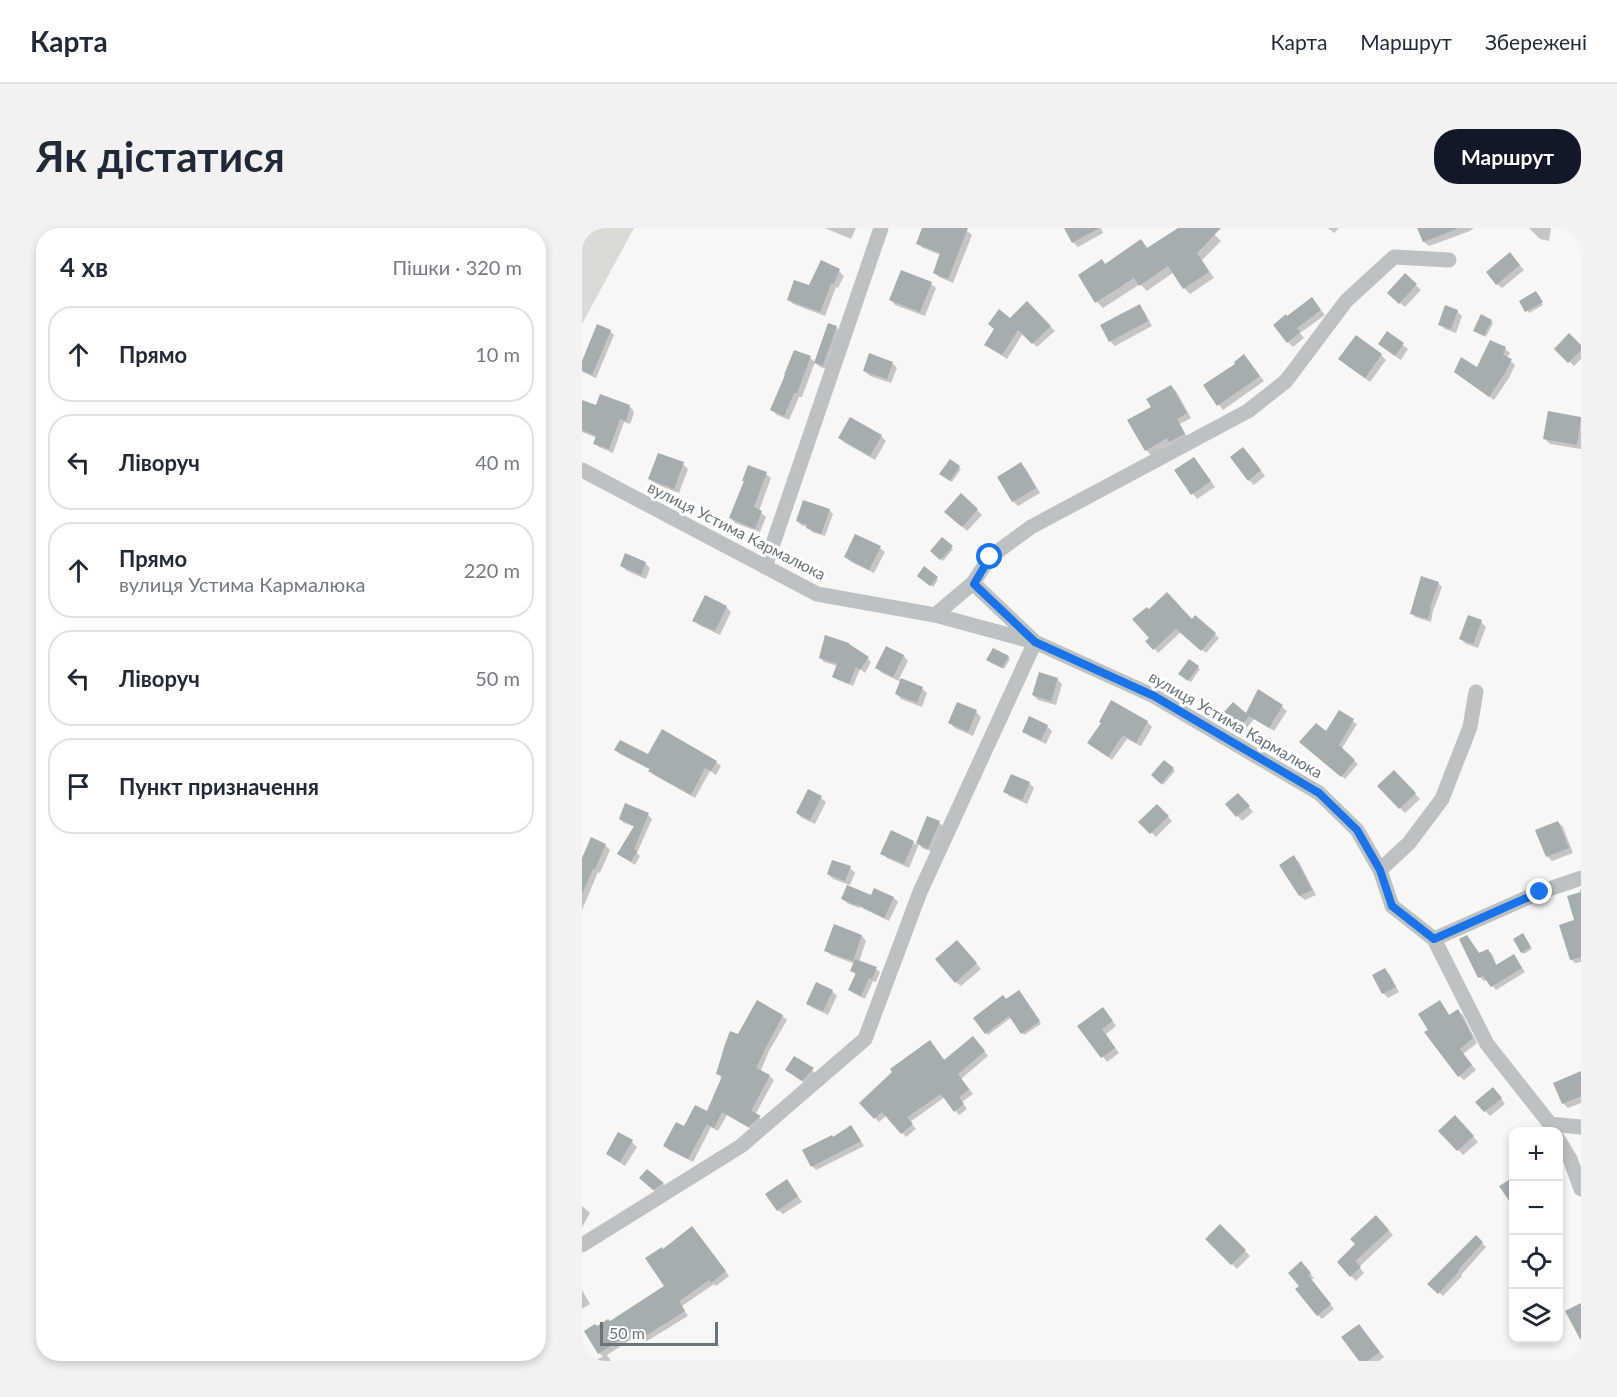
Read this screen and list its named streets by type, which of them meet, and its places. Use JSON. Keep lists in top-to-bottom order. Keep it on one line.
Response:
{"streets":{"street":["вулиця Устима Кармалюка"]},"scale_bar":"50 m","page":{"header":"Карта","nav":["Карта","Маршрут","Збережені"],"buttons":"Маршрут","title":"Як дістатися","heading":["4 хв","Пішки · 320 m"],"list":[["Прямо","10 m"],["Ліворуч","40 m"],["Прямо","вулиця Устима Кармалюка","220 m"],["Ліворуч","50 m"],"Пункт призначення"],"map_buttons":["+","−"],"scale":"50 m"}}
